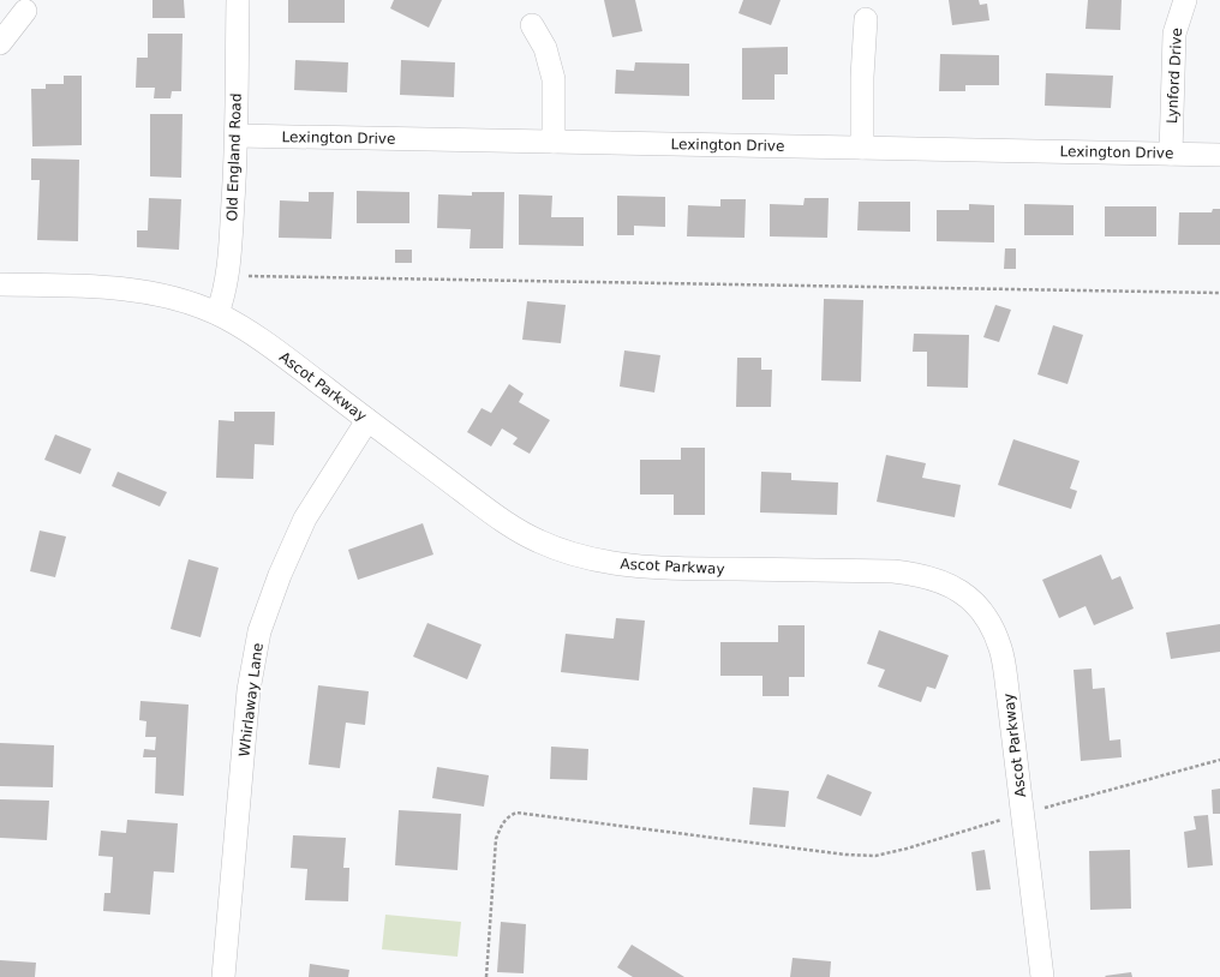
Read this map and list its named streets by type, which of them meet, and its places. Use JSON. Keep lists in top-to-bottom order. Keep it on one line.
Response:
{"streets":{"street":["Lynford Drive","Lexington Drive","Old England Road","Ascot Parkway","Whirlaway Lane"]},"crossings":[["Lynford Drive","Lexington Drive"],["Lexington Drive","Old England Road"],["Old England Road","Ascot Parkway"],["Ascot Parkway","Whirlaway Lane"]]}
